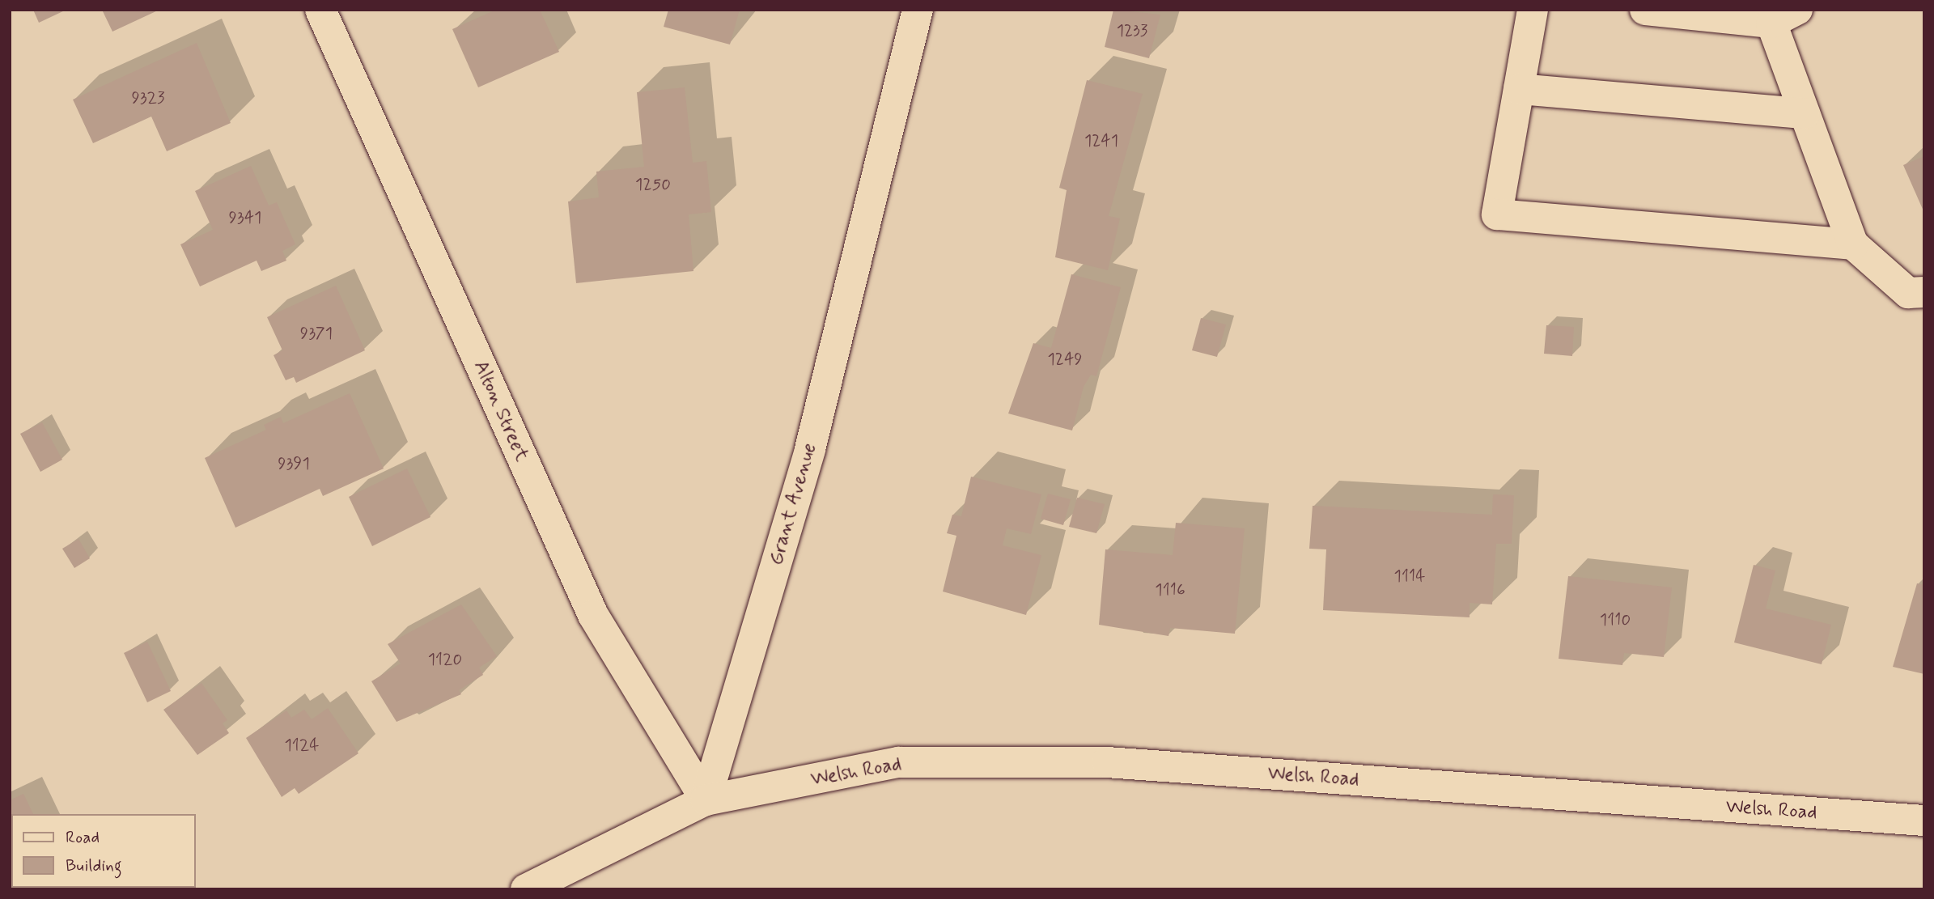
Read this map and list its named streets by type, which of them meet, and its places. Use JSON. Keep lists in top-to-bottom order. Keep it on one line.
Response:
{"streets":{"street":["Alton Street","Grant Avenue","Welsh Road"]},"crossings":[["Alton Street","Grant Avenue"],["Alton Street","Welsh Road"],["Grant Avenue","Welsh Road"]],"house_numbers":["1233","9323","1241","1250","9341","9371","1249","9391","1114","1116","1110","1120","1124"],"legend":["Road","Building"]}
